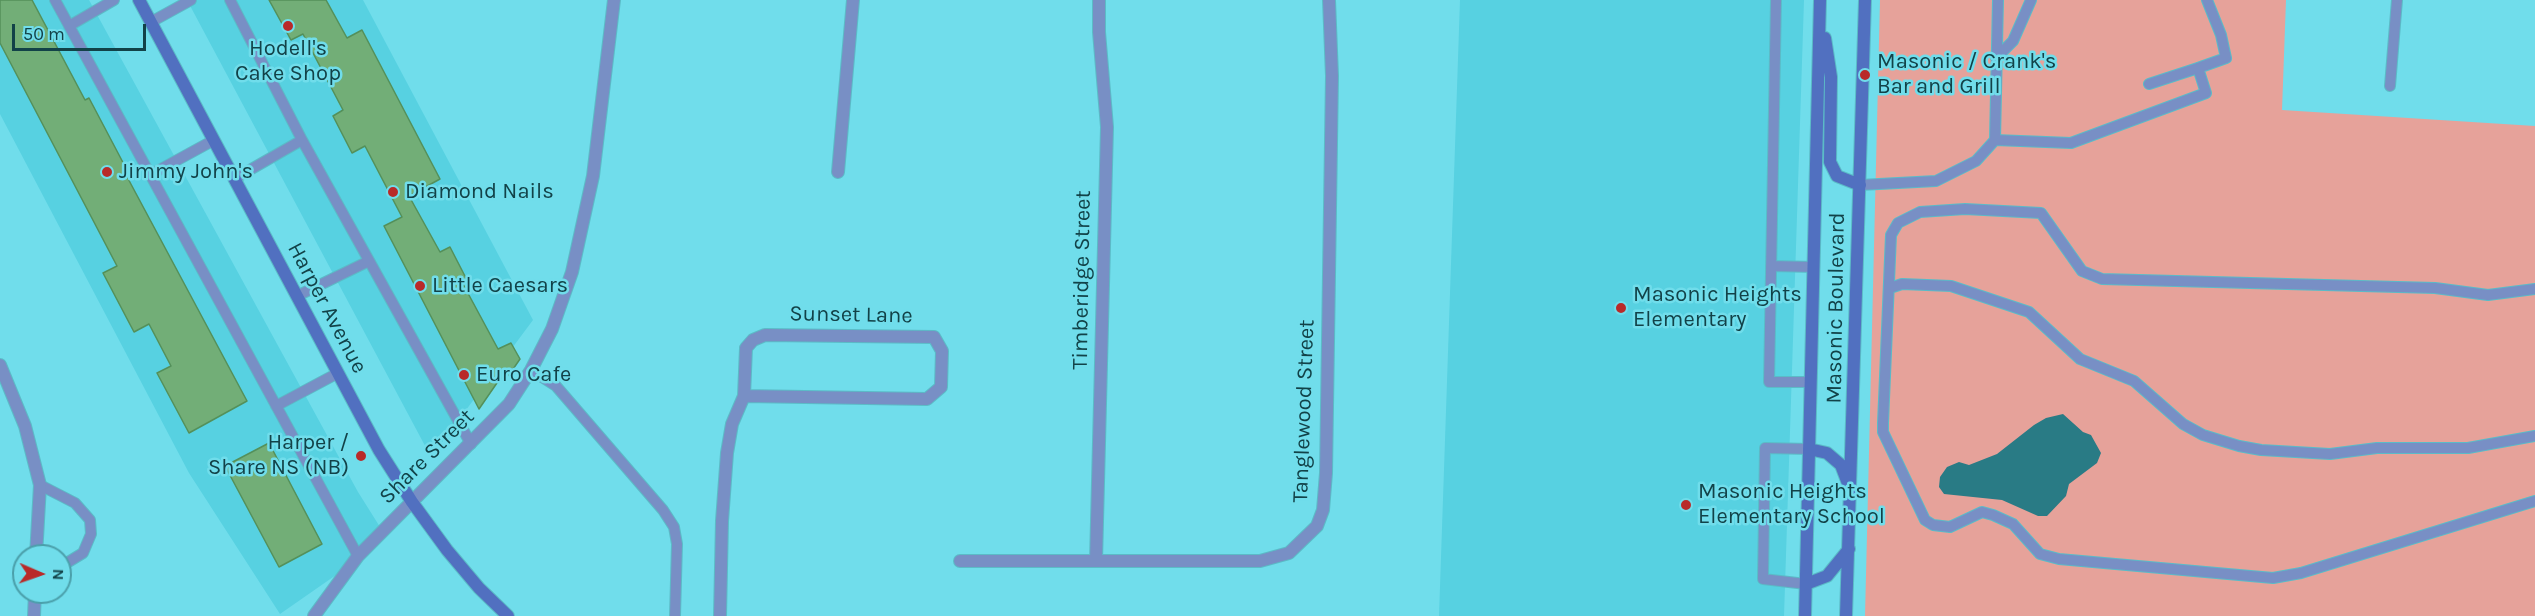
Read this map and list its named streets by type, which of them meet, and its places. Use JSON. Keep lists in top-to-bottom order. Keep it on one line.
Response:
{"streets":{"main road":["Harper Avenue","Masonic Boulevard"],"street":["Timberidge Street","Sunset Lane","Tanglewood Street","Share Street"]},"crossings":[["Timberidge Street","Tanglewood Street"],["Harper Avenue","Share Street"]],"places":["Hodell's Cake Shop","Masonic / Crank's Bar and Grill","Jimmy John's","Diamond Nails","Little Caesars","Masonic Heights Elementary","Euro Cafe","Harper / Share NS (NB)","Masonic Heights Elementary School"],"scale_bar":"50 m","north":"right"}
